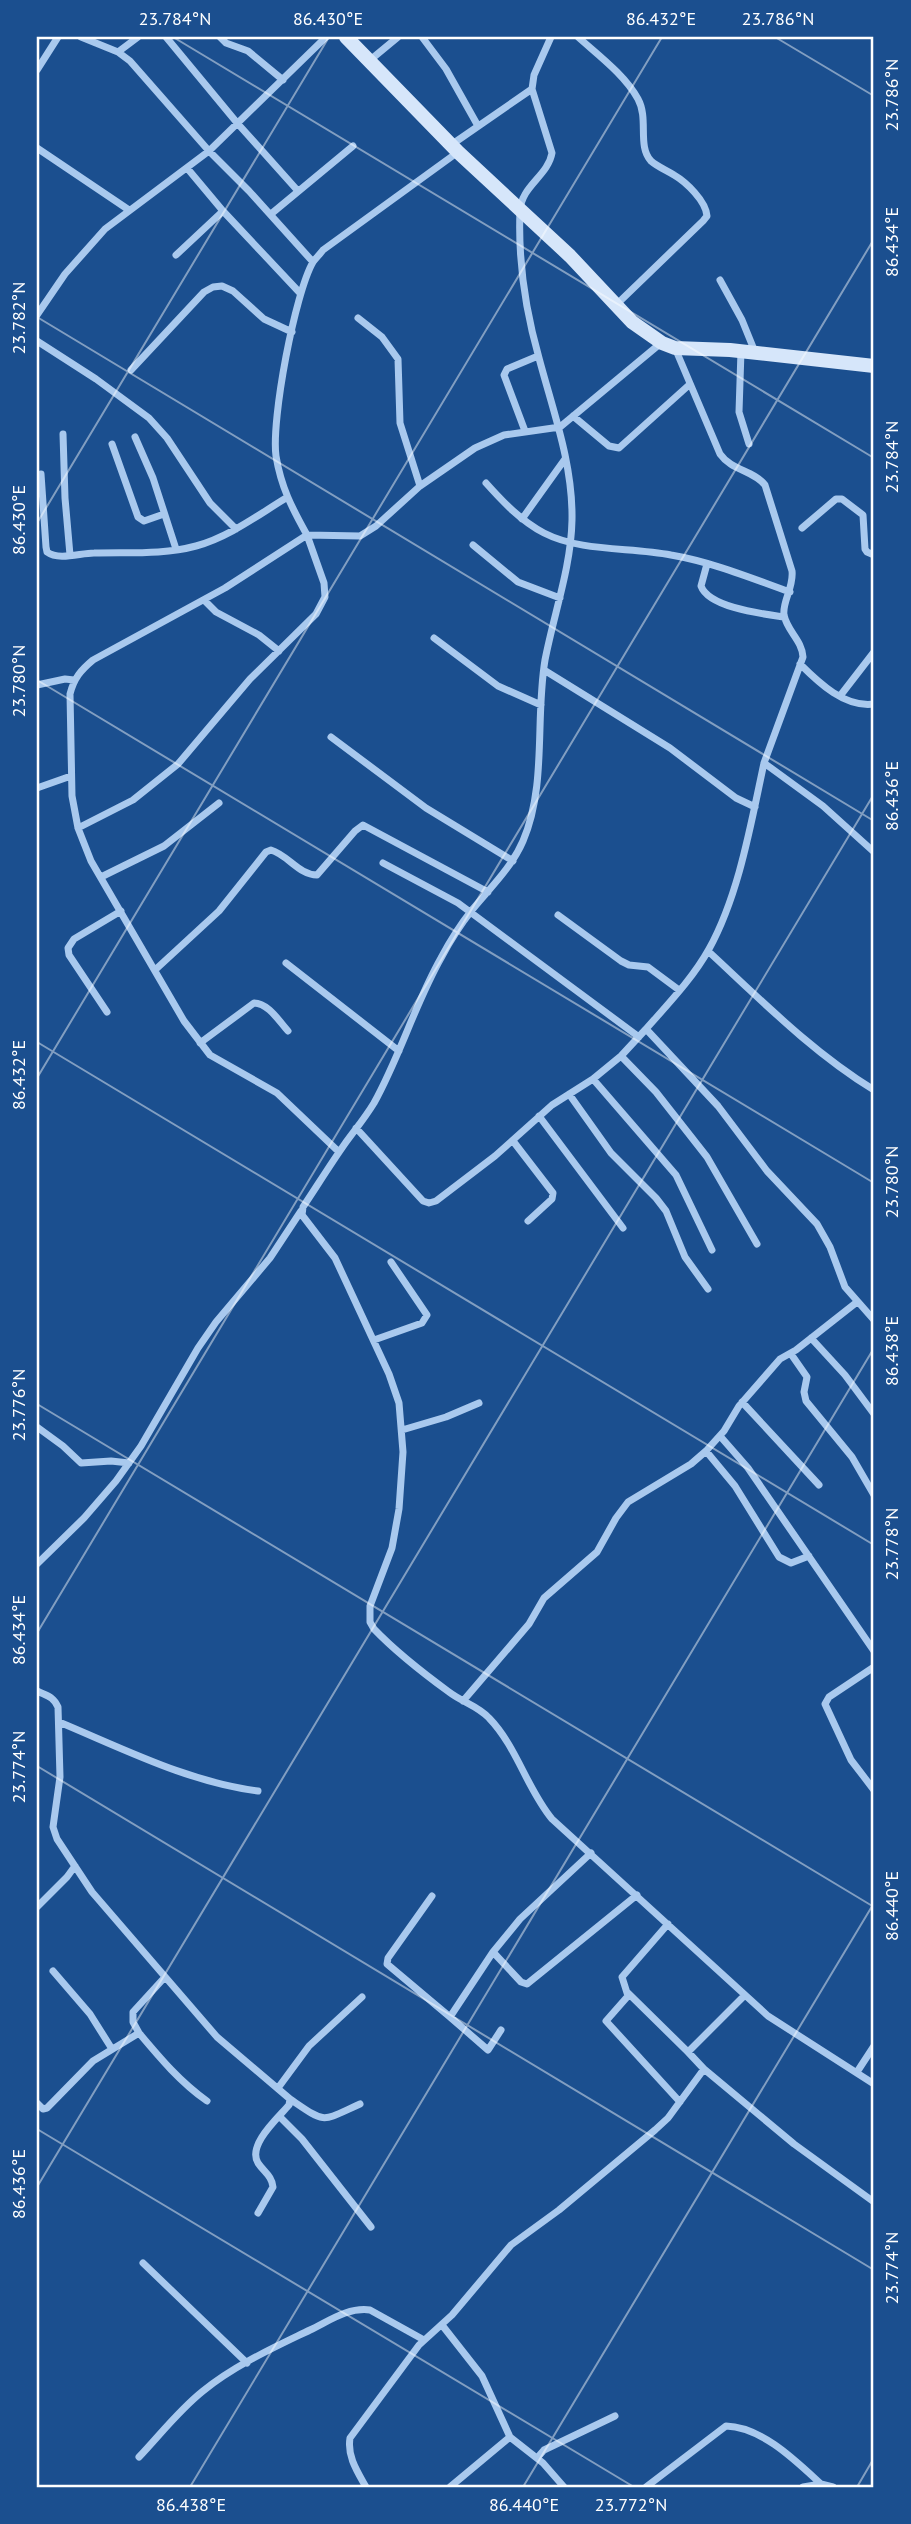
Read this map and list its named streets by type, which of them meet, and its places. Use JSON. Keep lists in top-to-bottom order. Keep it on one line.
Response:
{"coordinates":["23.784°N","86.430°E","86.432°E","23.786°N","86.434°E","23.782°N","23.780°N","86.436°E","86.438°E","23.776°N","23.778°N","23.774°N","86.440°E","23.772°N"]}
